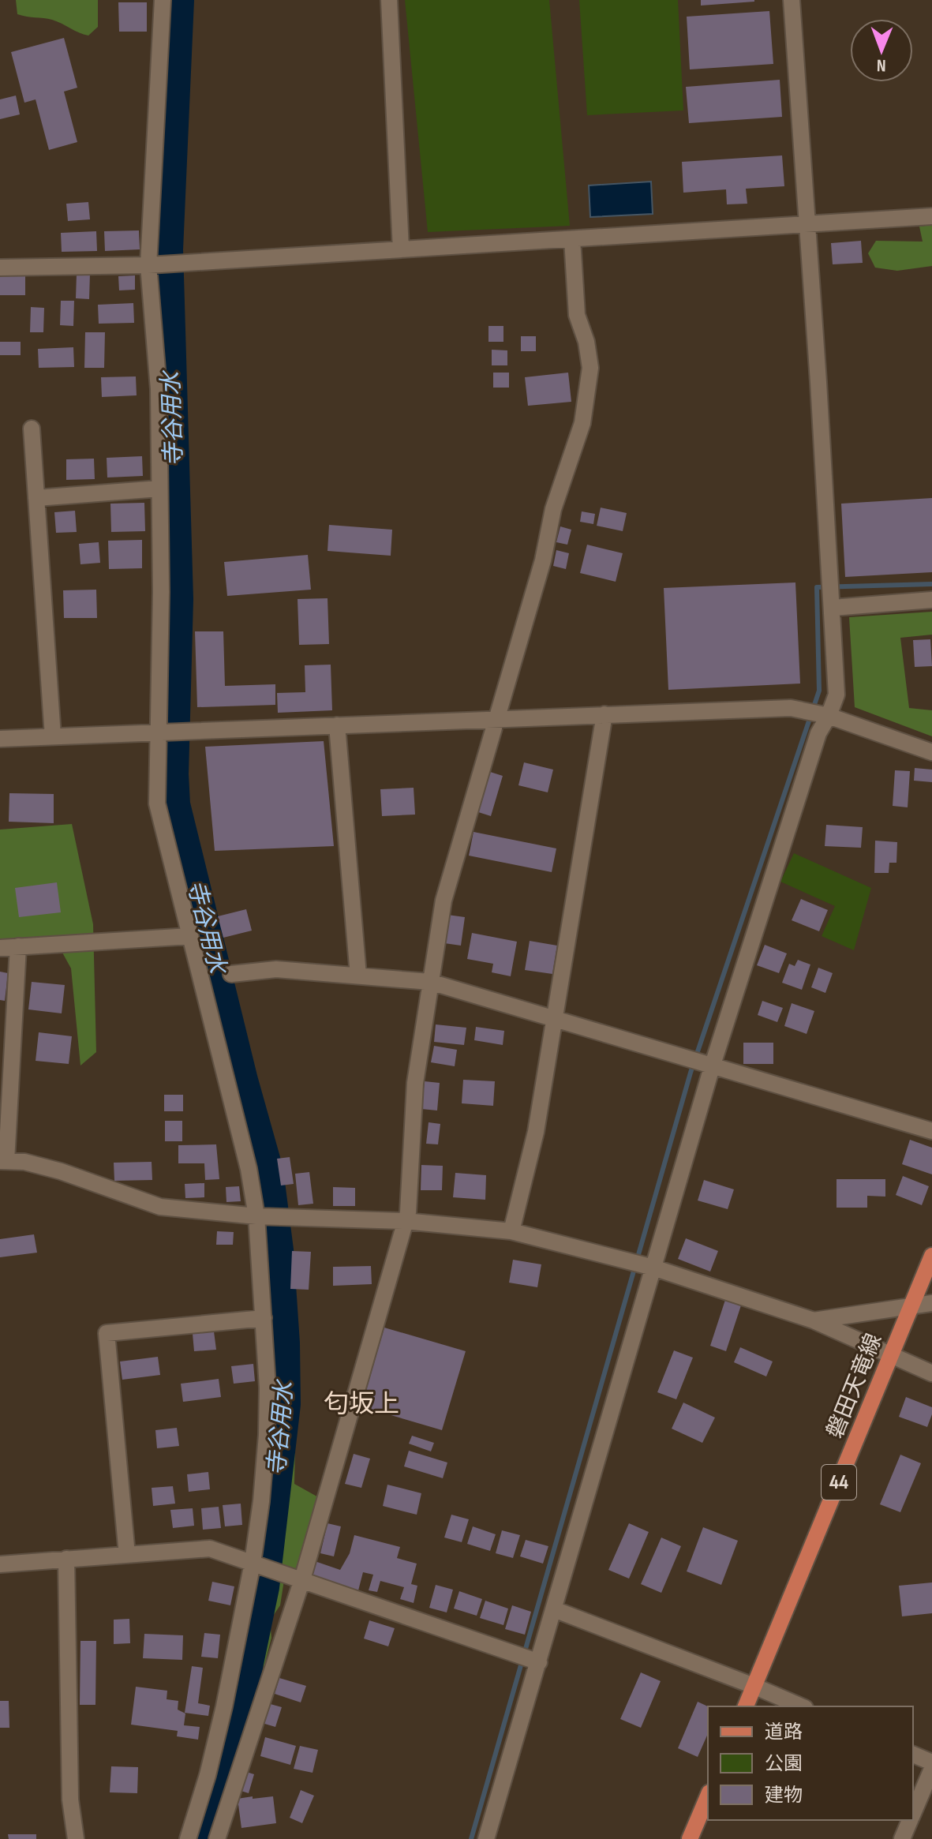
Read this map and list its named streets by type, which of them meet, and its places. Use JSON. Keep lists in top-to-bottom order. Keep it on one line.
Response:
{"streets":{"main road":["磐田天竜線","44"]},"districts":["匂坂上"],"water":["寺谷用水"],"legend":["道路","公園","建物"],"north":"bottom"}
